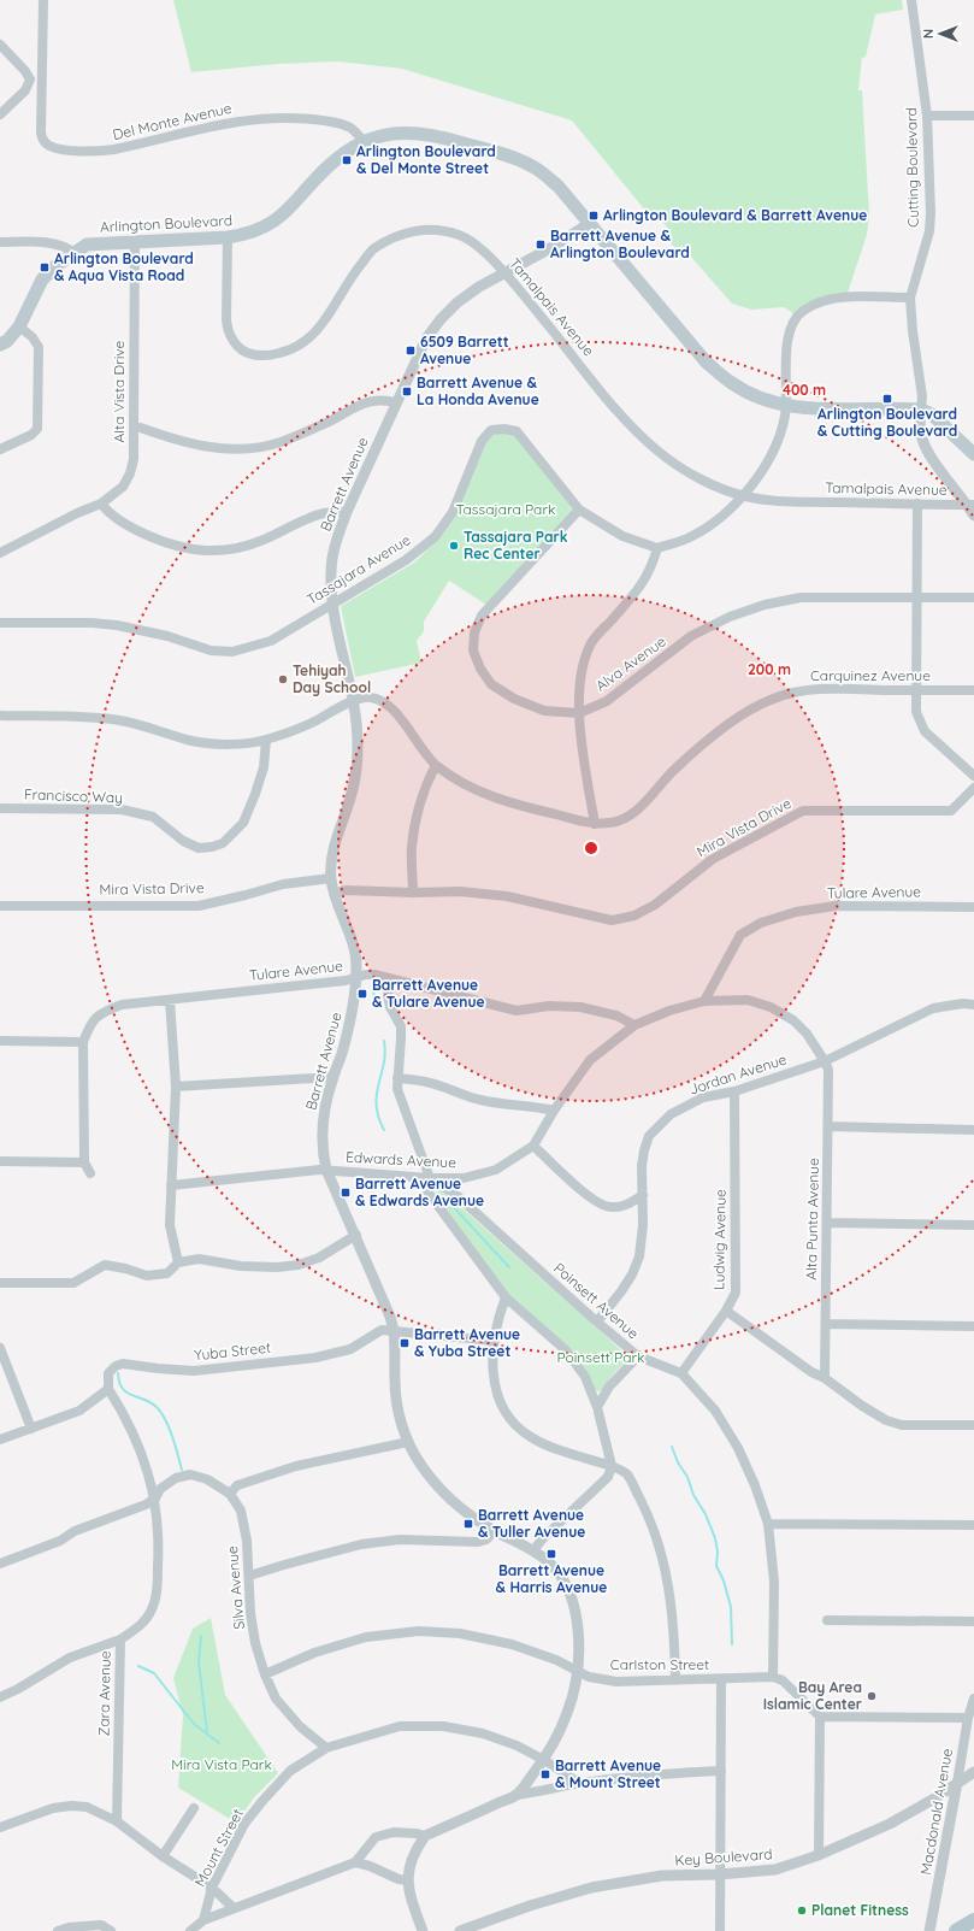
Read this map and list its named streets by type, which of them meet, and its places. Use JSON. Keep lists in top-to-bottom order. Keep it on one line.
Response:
{"streets":{"main road":["Arlington Boulevard"],"street":["Del Monte Avenue","Cutting Boulevard","Tamalpais Avenue","Alta Vista Drive","Barrett Avenue","Tassajara Avenue","Alva Avenue","Carquinez Avenue","Francisco Way","Mira Vista Drive","Tulare Avenue","Jordan Avenue","Edwards Avenue","Alta Punta Avenue","Ludwig Avenue","Poinsett Avenue","Yuba Street","Silva Avenue","Carlston Street","Zara Avenue","Macdonald Avenue","Mount Street","Key Boulevard"]},"crossings":[["Del Monte Avenue","Arlington Boulevard"],["Cutting Boulevard","Arlington Boulevard"],["Cutting Boulevard","Tamalpais Avenue"],["Arlington Boulevard","Tamalpais Avenue"],["Arlington Boulevard","Alta Vista Drive"],["Arlington Boulevard","Barrett Avenue"],["Tamalpais Avenue","Barrett Avenue"],["Barrett Avenue","Tassajara Avenue"],["Barrett Avenue","Carquinez Avenue"],["Barrett Avenue","Mira Vista Drive"],["Barrett Avenue","Tulare Avenue"],["Barrett Avenue","Edwards Avenue"],["Barrett Avenue","Yuba Street"],["Barrett Avenue","Carlston Street"],["Barrett Avenue","Mount Street"],["Tassajara Avenue","Alva Avenue"],["Carquinez Avenue","Francisco Way"],["Tulare Avenue","Edwards Avenue"],["Jordan Avenue","Edwards Avenue"],["Jordan Avenue","Alta Punta Avenue"],["Jordan Avenue","Ludwig Avenue"],["Jordan Avenue","Poinsett Avenue"],["Edwards Avenue","Alta Punta Avenue"],["Edwards Avenue","Poinsett Avenue"],["Ludwig Avenue","Poinsett Avenue"],["Poinsett Avenue","Carlston Street"],["Yuba Street","Zara Avenue"],["Silva Avenue","Carlston Street"],["Silva Avenue","Zara Avenue"],["Silva Avenue","Mount Street"],["Macdonald Avenue","Key Boulevard"]],"parks":["Tassajara Park","Poinsett Park","Mira Vista Park"],"places":{"transit":["Arlington Boulevard & Del Monte Street","Arlington Boulevard & Barrett Avenue","Barrett Avenue & Arlington Boulevard","Arlington Boulevard & Aqua Vista Road","6509 Barrett Avenue","Barrett Avenue & La Honda Avenue","Arlington Boulevard & Cutting Boulevard","Barrett Avenue & Tulare Avenue","Barrett Avenue & Edwards Avenue","Barrett Avenue & Yuba Street","Barrett Avenue & Tuller Avenue","Barrett Avenue & Harris Avenue","Barrett Avenue & Mount Street"],"other":["Tassajara Park Rec Center","Tehiyah Day School","Bay Area Islamic Center","Planet Fitness"]},"north":"left","rings":["400 m","200 m"]}
